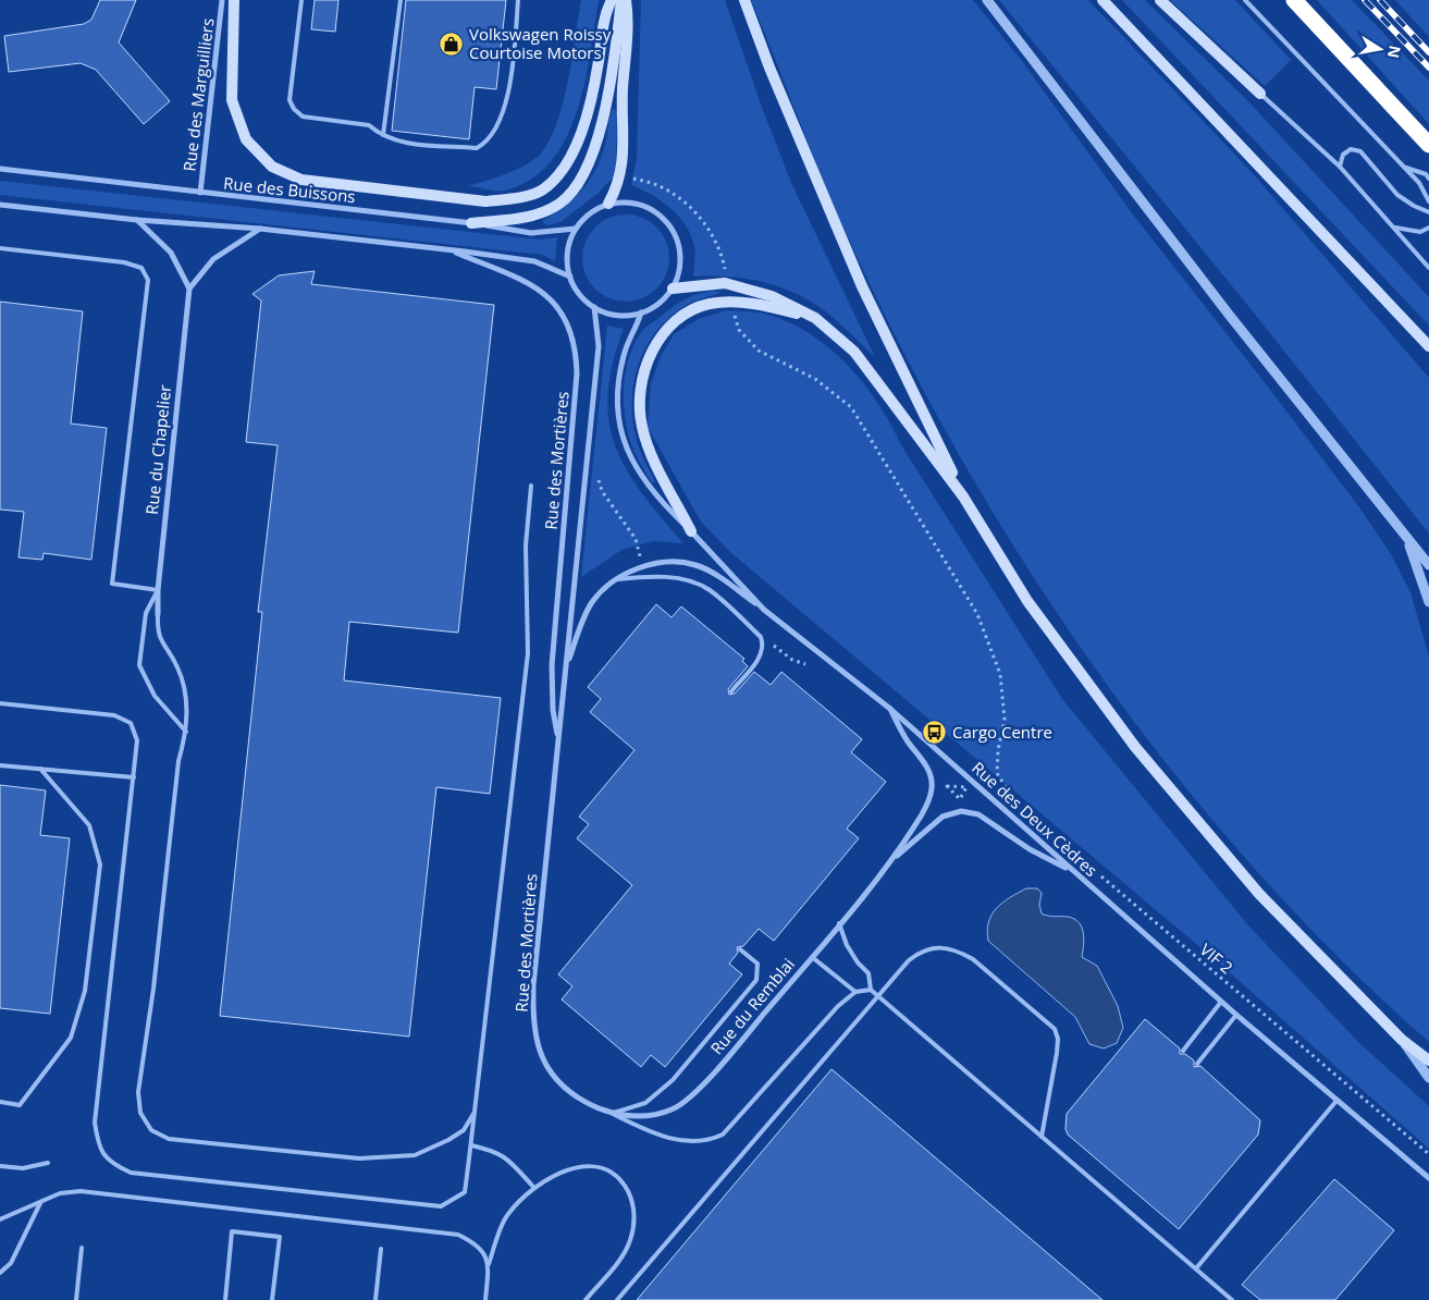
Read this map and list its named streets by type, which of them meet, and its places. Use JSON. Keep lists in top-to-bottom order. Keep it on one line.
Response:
{"streets":{"street":["Rue des Marguilliers","Rue des Buissons","Rue du Chapelier","Rue des Mortières","Rue des Deux Cèdres","Rue du Remblai"],"path":["VIF 2"]},"crossings":[["Rue des Marguilliers","Rue des Buissons"],["Rue des Buissons","Rue des Mortières"],["Rue des Buissons","Rue des Deux Cèdres"],["Rue des Mortières","Rue des Deux Cèdres"],["Rue des Mortières","Rue du Remblai"],["Rue des Deux Cèdres","Rue du Remblai"]],"places":{"shop":["Volkswagen Roissy Courtoise Motors"],"bus stop":["Cargo Centre"]},"north":"right"}
